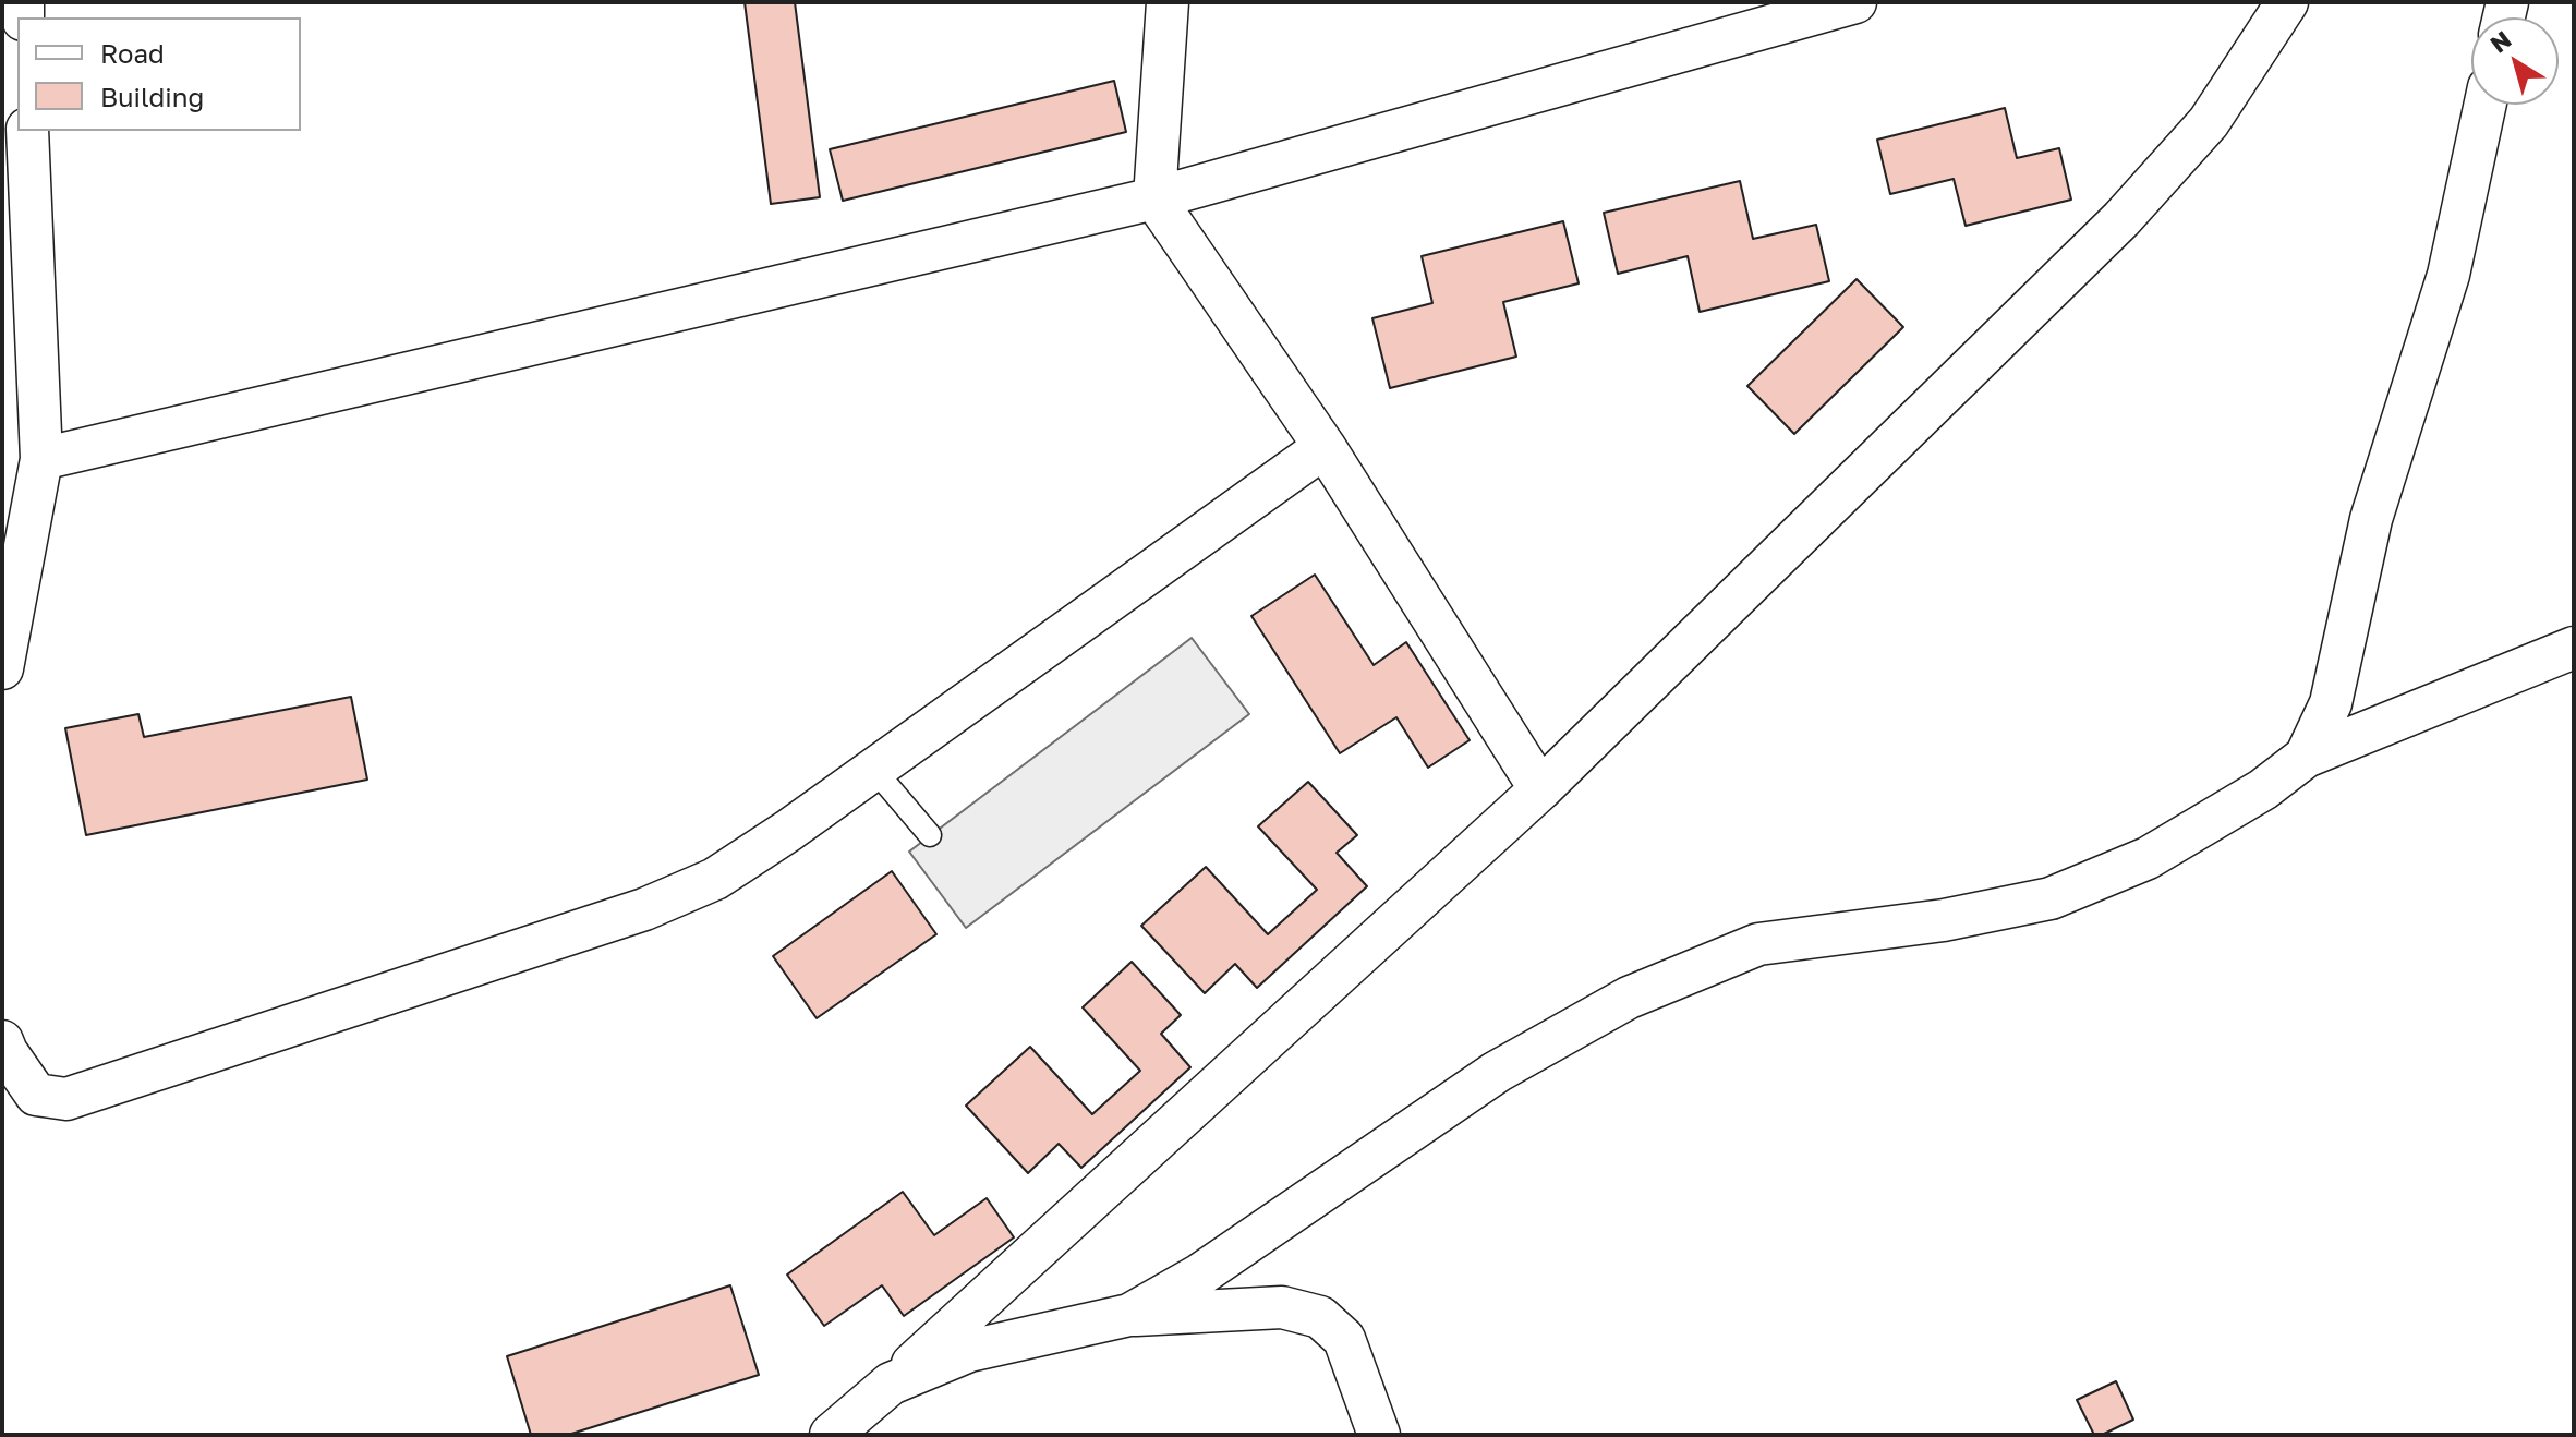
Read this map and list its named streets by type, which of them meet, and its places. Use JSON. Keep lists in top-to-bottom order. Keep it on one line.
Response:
{"legend":["Road","Building"],"north":"top left"}
